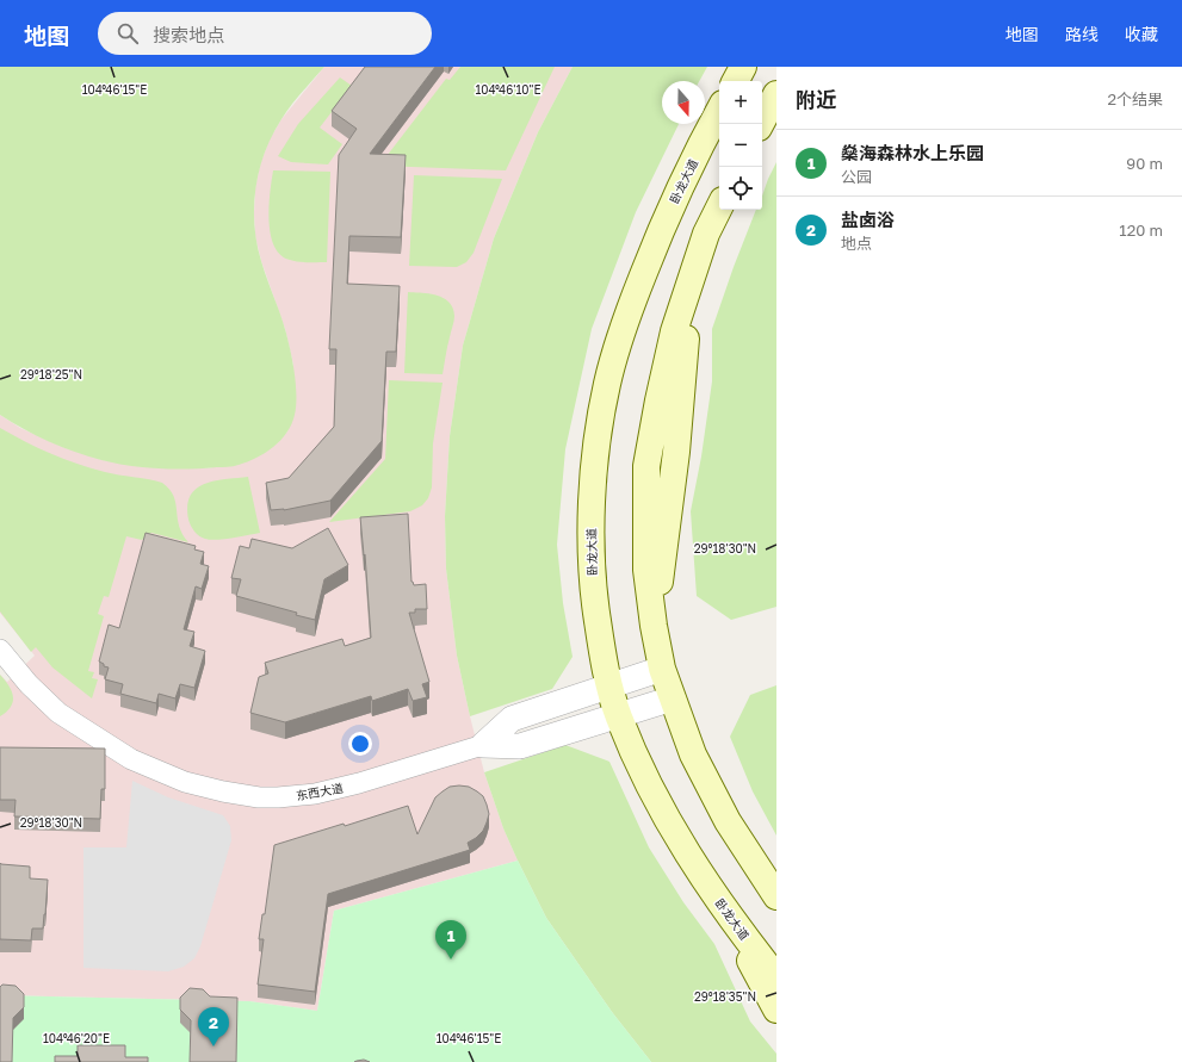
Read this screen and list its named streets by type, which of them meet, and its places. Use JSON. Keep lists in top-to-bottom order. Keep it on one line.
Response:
{"streets":{"main road":["卧龙大道"],"street":["东西大道"]},"crossings":[["卧龙大道","东西大道"]],"north":"bottom","page":{"header":"地图","search":"搜索地点","nav":["地图","路线","收藏"],"heading":["附近","2个结果"],"map_buttons":["+","−"],"list":[{"mark":"1","name":"燊海森林水上乐园","note":"公园","value":"90 m"},{"mark":"2","name":"盐卤浴","note":"地点","value":"120 m"}],"pins":["1","2"]},"coordinates":["104°46'15\"E","104°46'10\"E","29°18'25\"N","29°18'30\"N","29°18'35\"N","104°46'20\"E"]}
